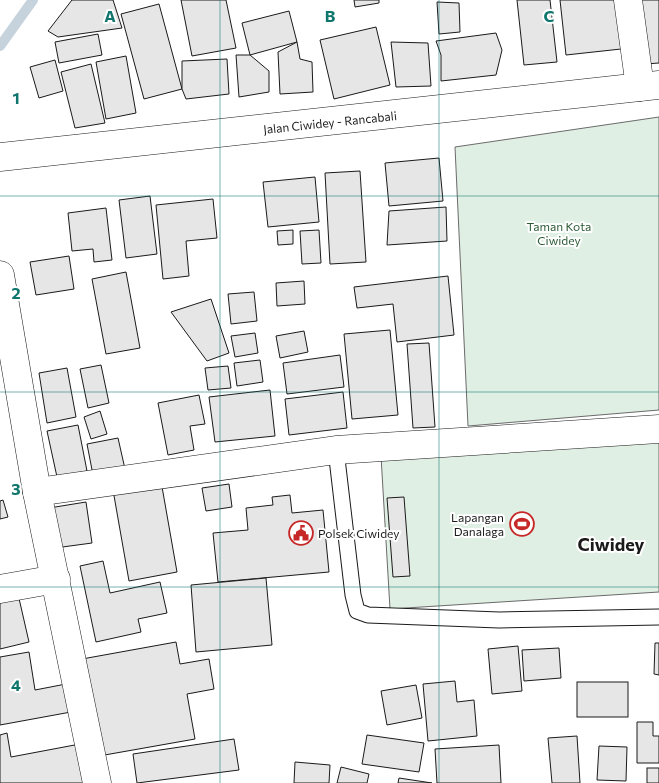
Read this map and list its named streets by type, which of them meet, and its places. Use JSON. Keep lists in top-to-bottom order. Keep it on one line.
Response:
{"streets":{"main road":["Jalan Ciwidey - Rancabali"]},"districts":["Ciwidey"],"parks":["Taman Kota Ciwidey"],"places":{"sports":["Lapangan Danalaga"],"public building":["Polsek Ciwidey"]},"grid":{"columns":["A","B","C"],"rows":["1","2","3","4"]}}
